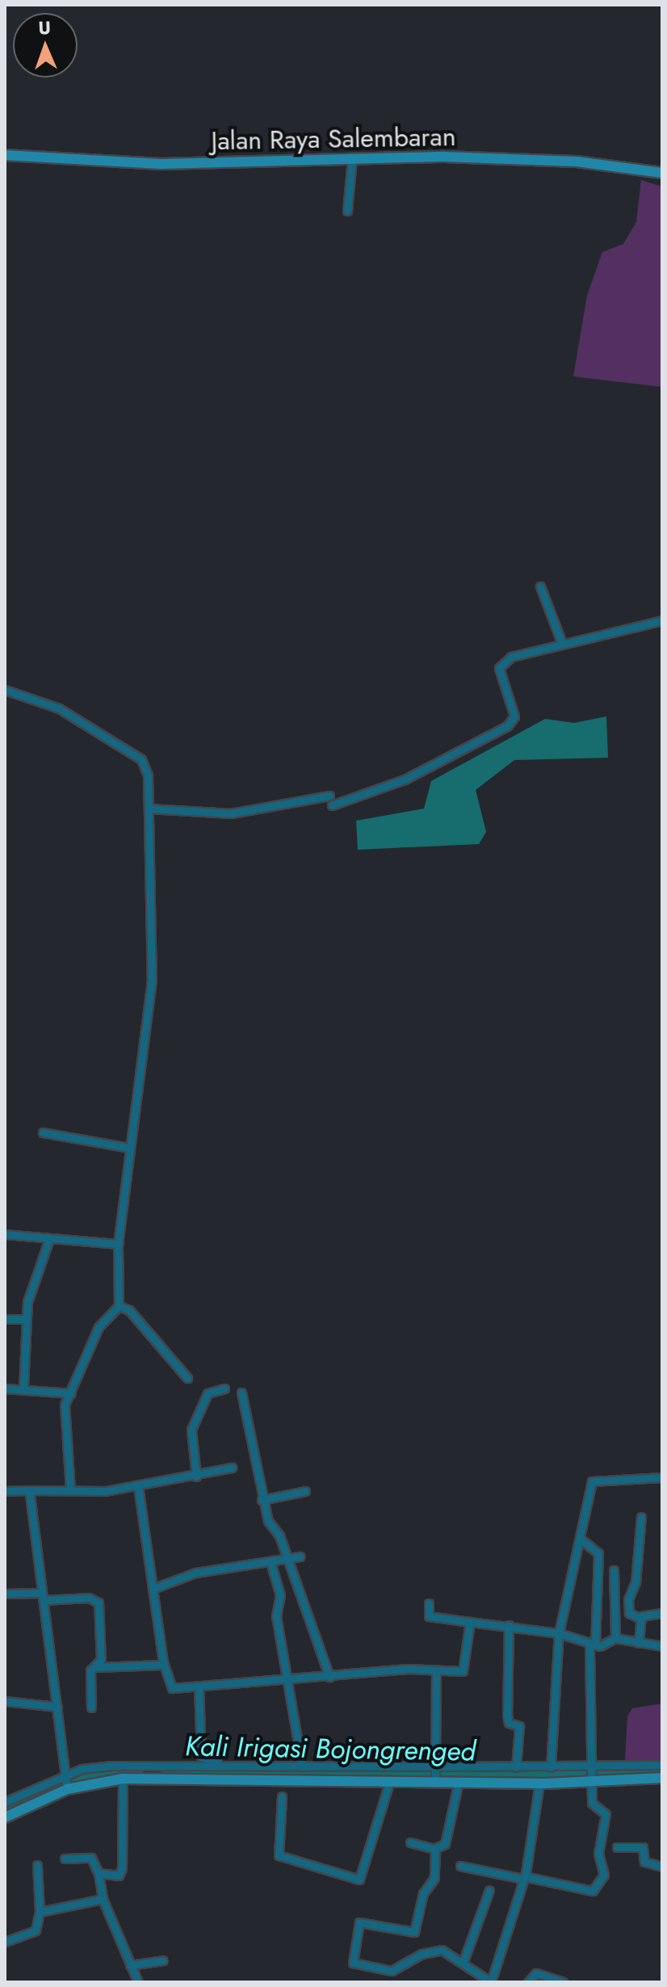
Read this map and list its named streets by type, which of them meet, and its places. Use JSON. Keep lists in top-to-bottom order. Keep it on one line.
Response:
{"streets":{"main road":["Jalan Raya Salembaran"]},"water":["Kali Irigasi Bojongrenged"],"north":"top"}
